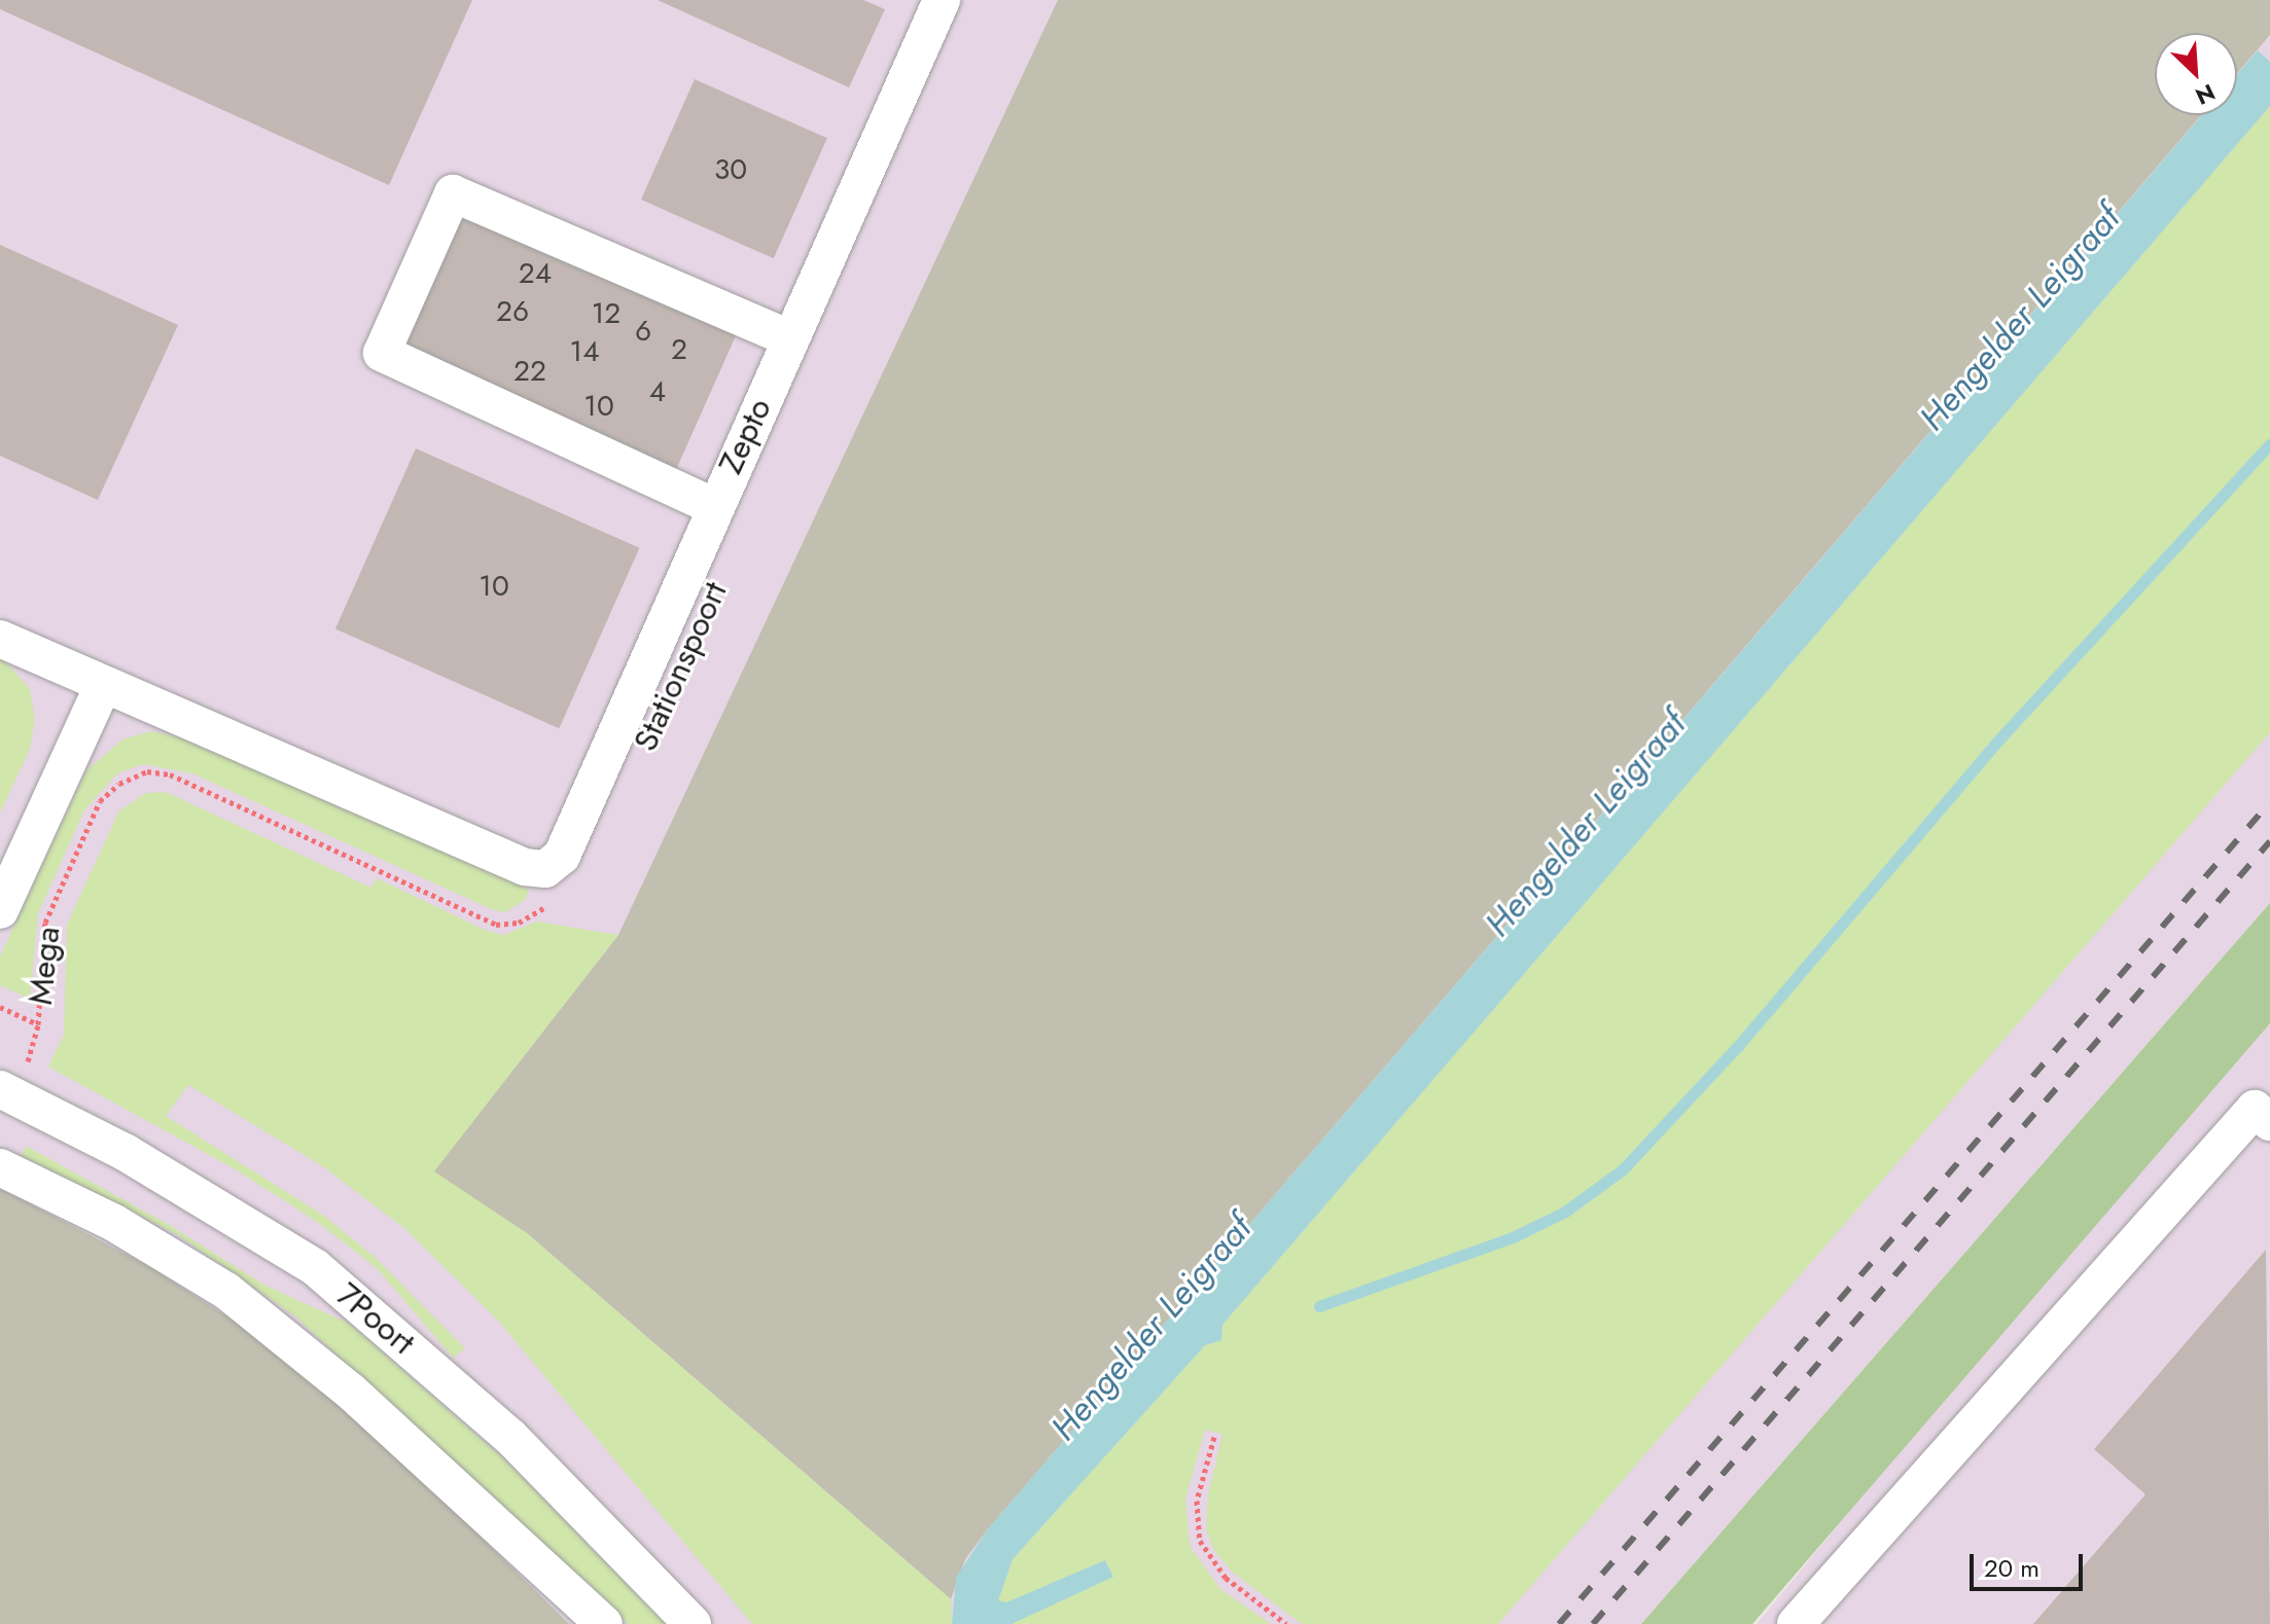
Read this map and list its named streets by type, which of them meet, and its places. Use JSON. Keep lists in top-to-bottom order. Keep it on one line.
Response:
{"streets":{"street":["Zepto","Mega","7Poort"]},"crossings":[["Zepto","Mega"],["Mega","7Poort"]],"water":["Hengelder Leigraaf"],"house_numbers":["30","24","26","12","6","2","14","22","4","10","10"],"scale_bar":"20 m","north":"bottom right"}
